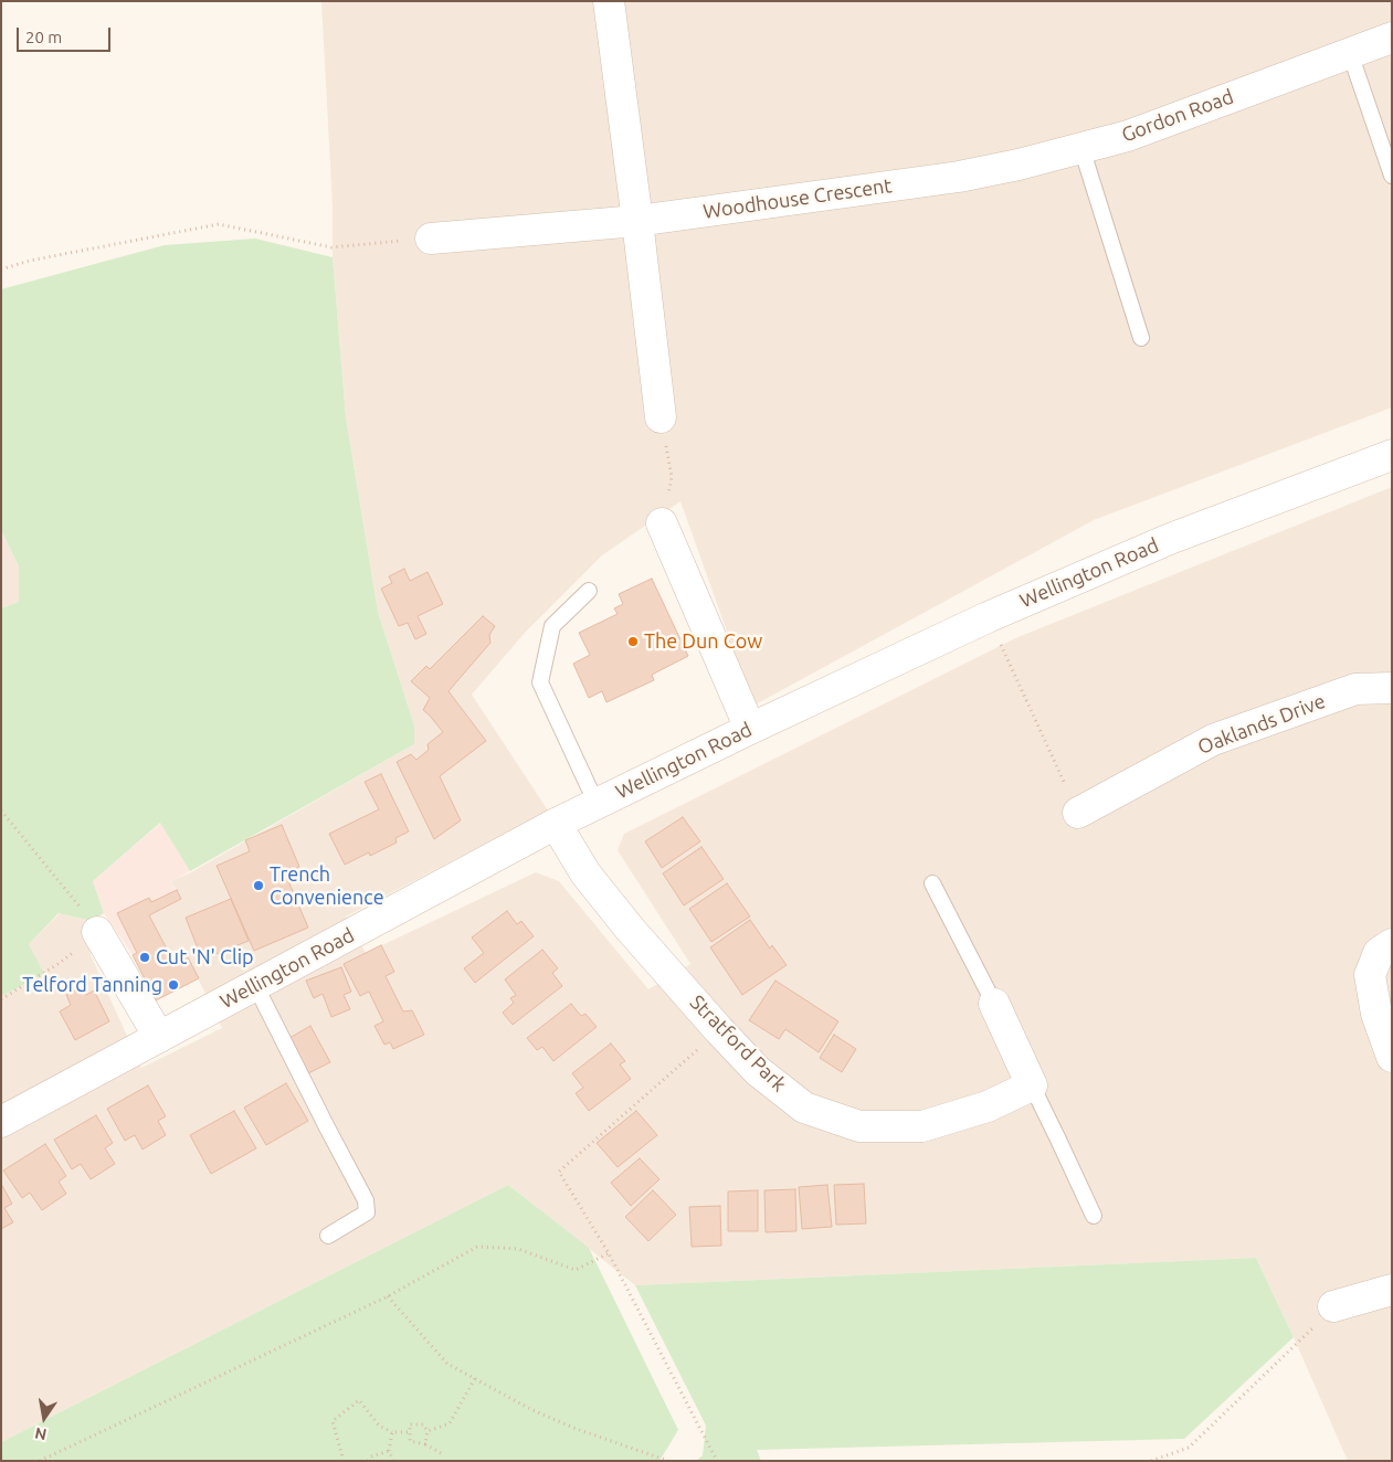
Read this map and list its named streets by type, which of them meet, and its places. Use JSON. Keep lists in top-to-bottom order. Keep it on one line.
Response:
{"streets":{"street":["Gordon Road","Woodhouse Crescent","Wellington Road","Oaklands Drive","Stratford Park"]},"crossings":[["Gordon Road","Woodhouse Crescent"],["Wellington Road","Stratford Park"]],"places":["The Dun Cow","Trench Convenience","Cut 'N' Clip","Telford Tanning"],"scale_bar":"20 m","north":"bottom"}
